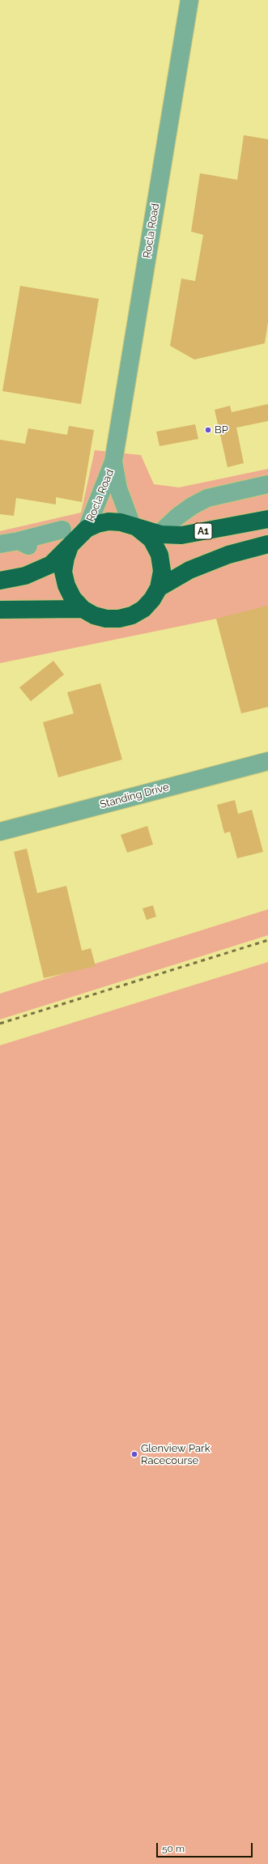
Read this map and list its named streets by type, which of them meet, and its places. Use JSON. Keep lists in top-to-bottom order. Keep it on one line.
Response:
{"streets":{"highway":["A1"],"street":["Rocla Road","Standing Drive"]},"crossings":[["Rocla Road","A1"]],"places":["BP","Glenview Park Racecourse"],"scale_bar":"50 m"}
